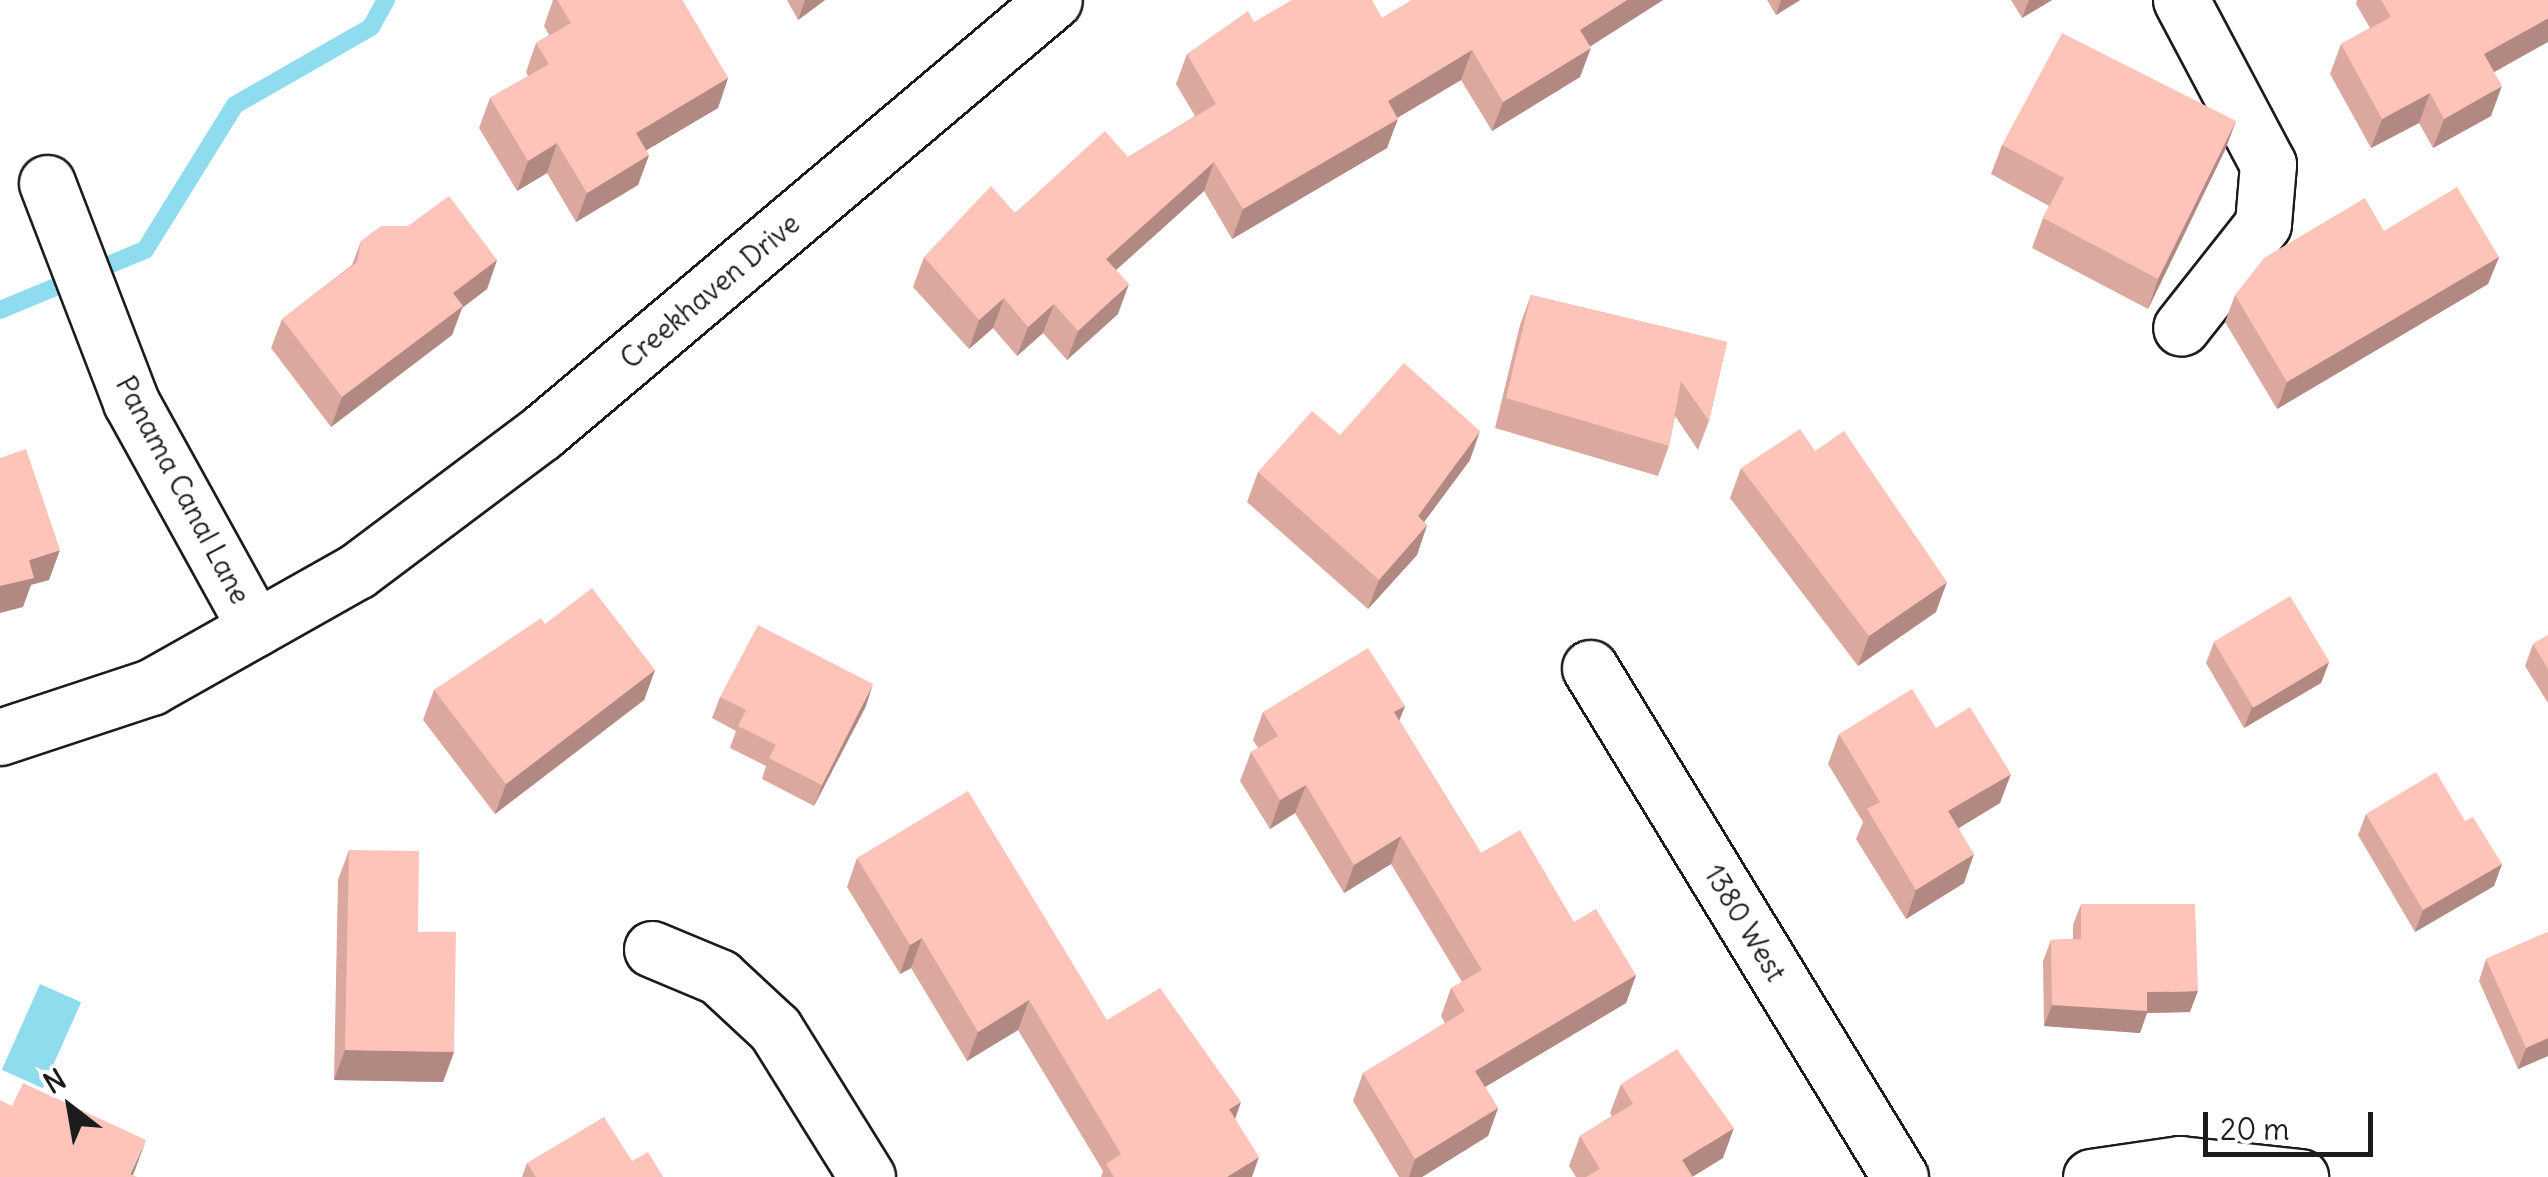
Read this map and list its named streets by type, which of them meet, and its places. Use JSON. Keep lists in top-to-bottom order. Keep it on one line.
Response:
{"streets":{"street":["Creekhaven Drive","Panama Canal Lane","1380 West"]},"crossings":[["Creekhaven Drive","Panama Canal Lane"]],"scale_bar":"20 m","north":"top left"}
